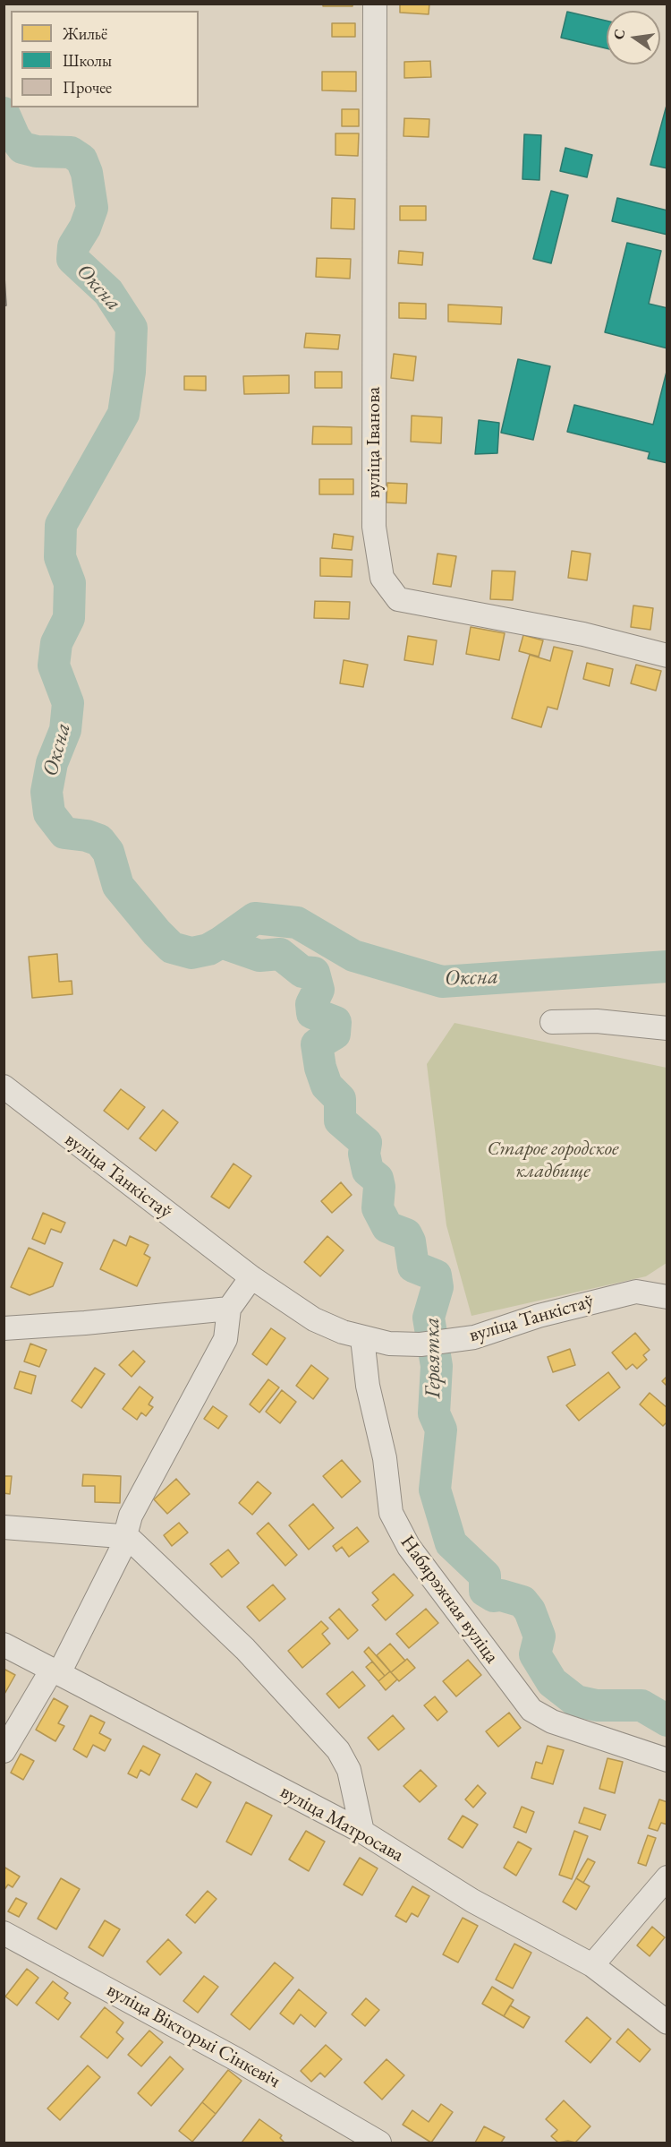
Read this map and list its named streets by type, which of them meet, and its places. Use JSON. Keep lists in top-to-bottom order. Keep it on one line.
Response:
{"streets":{"street":["вуліца Іванова","вуліца Танкістаў","Набярэжная вуліца","вуліца Матросава","вуліца Вікторыі Сінкевіч"]},"crossings":[["вуліца Танкістаў","Набярэжная вуліца"]],"water":["Оксна","Гервятка"],"parks":["Старое городское кладбище"],"legend":["Жильё","Школы","Прочее"],"north":"left"}
